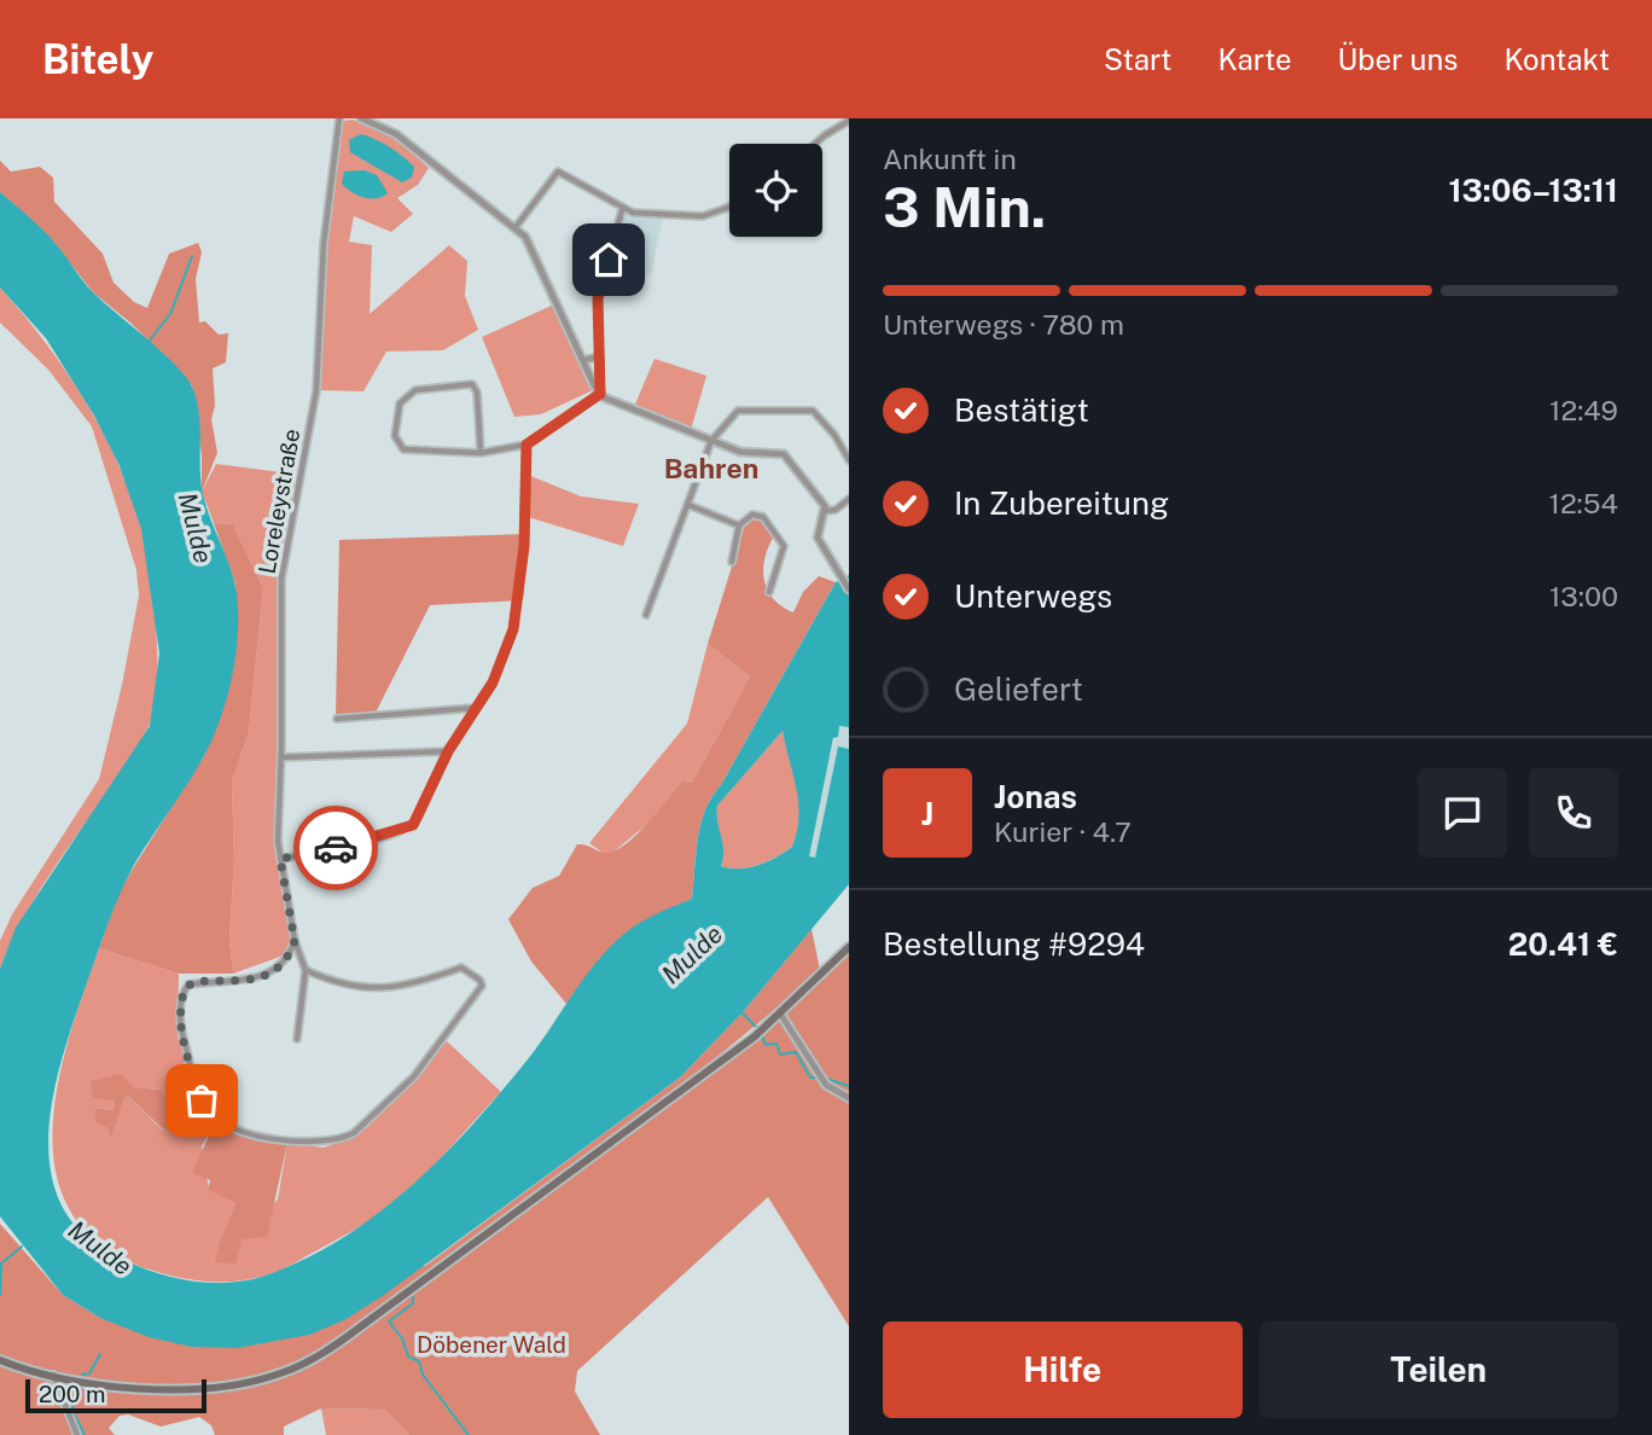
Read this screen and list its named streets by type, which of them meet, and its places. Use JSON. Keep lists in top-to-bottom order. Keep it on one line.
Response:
{"streets":{"street":["Loreleystraße"]},"districts":["Bahren"],"water":["Mulde"],"parks":["Döbener Wald"],"scale_bar":"200 m","page":{"header":"Bitely","nav":["Start","Karte","Über uns","Kontakt"],"heading":["3 Min.","Ankunft in","13:06–13:11"],"panel":["Jonas","Kurier · 4.7","Bestellung #9294","20.41 €"],"bar":"Unterwegs · 780 m","list":[["Bestätigt","12:49"],["In Zubereitung","12:54"],["Unterwegs","13:00"],"Geliefert"],"round":"J","buttons":["Hilfe","Teilen"],"scale":"200 m"}}
